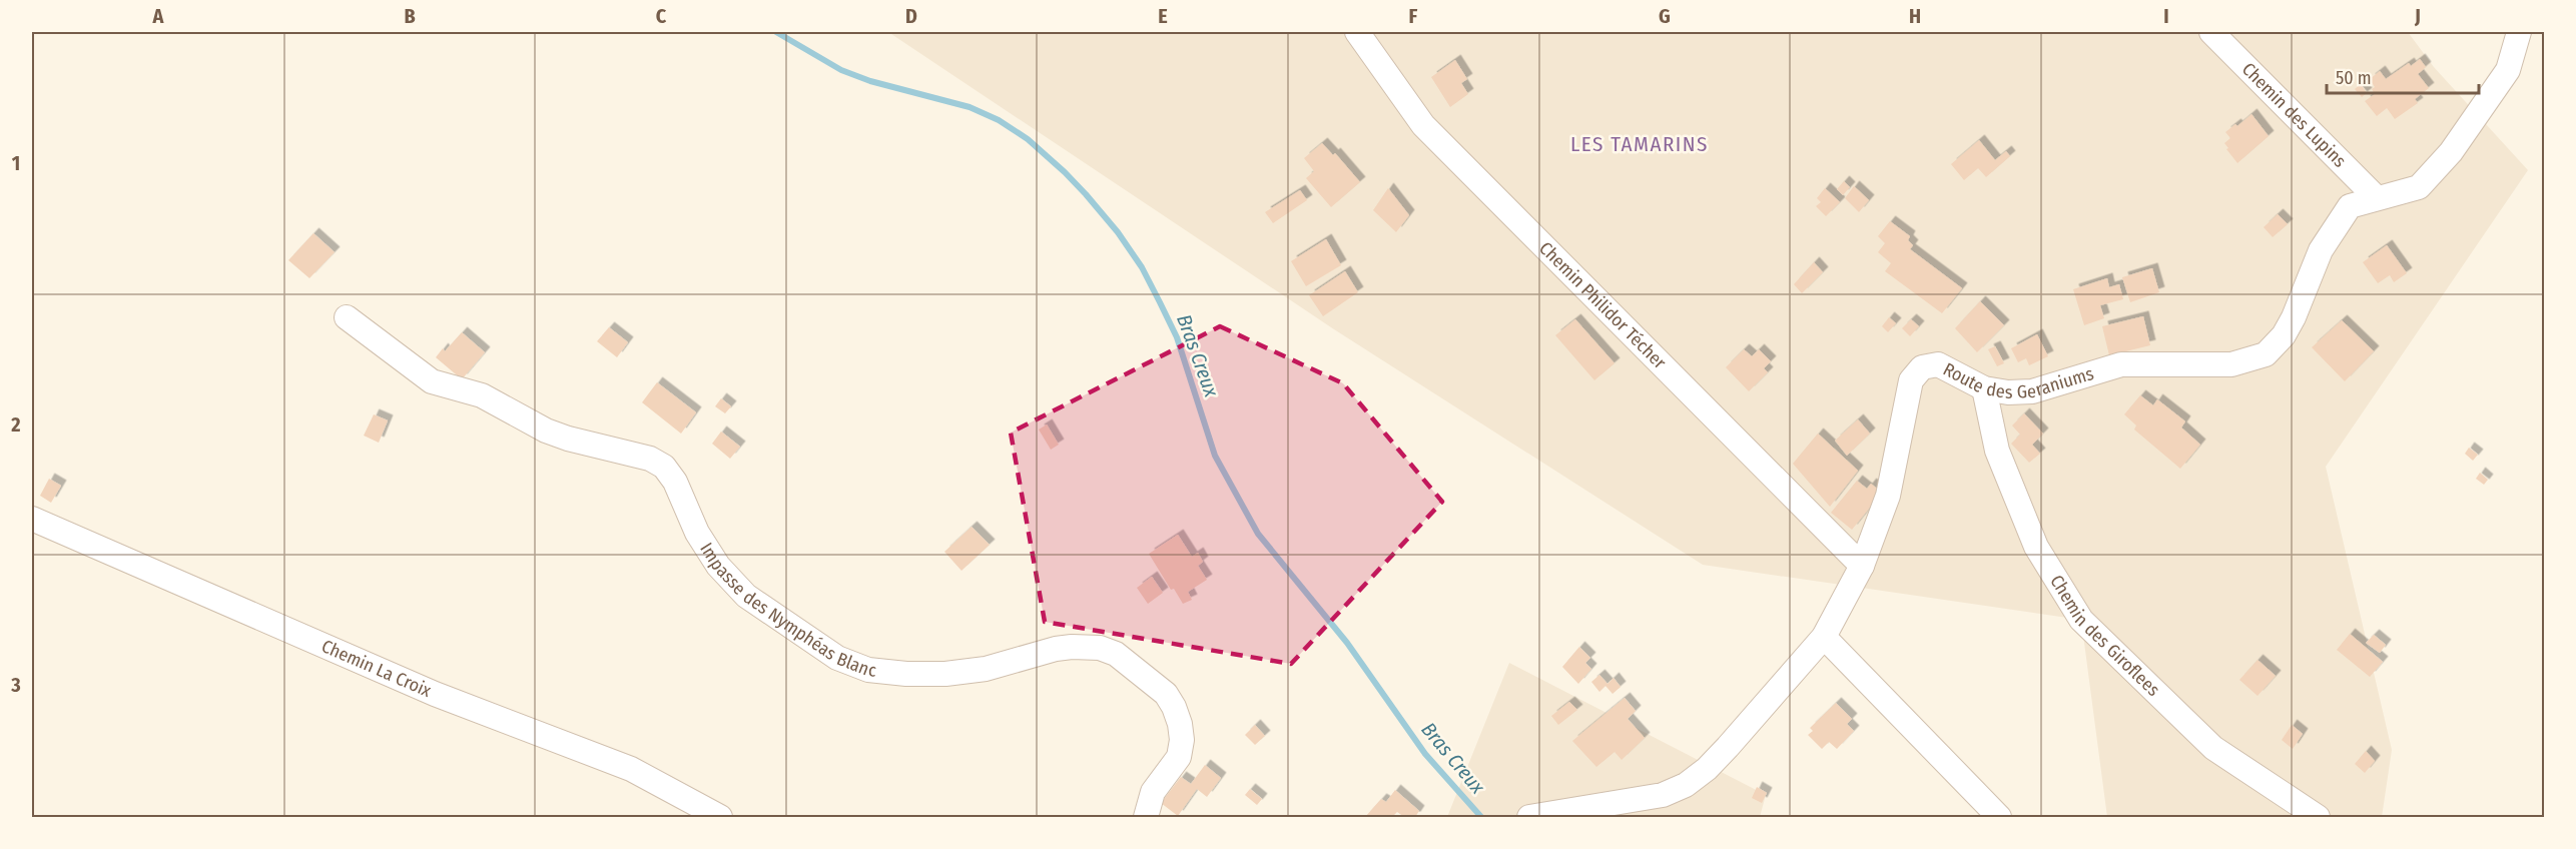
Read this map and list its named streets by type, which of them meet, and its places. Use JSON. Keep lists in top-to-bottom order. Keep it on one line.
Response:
{"streets":{"street":["Chemin des Lupins","Chemin Philidor Técher","Route des Geraniums","Impasse des Nymphéas Blanc","Chemin des Giroflees","Chemin La Croix"]},"crossings":[["Chemin des Lupins","Route des Geraniums"],["Chemin Philidor Técher","Route des Geraniums"],["Route des Geraniums","Chemin des Giroflees"]],"districts":["LES TAMARINS"],"water":["Bras Creux"],"scale_bar":"50 m","grid":{"columns":["A","B","C","D","E","F","G","H","I","J"],"rows":["1","2","3"]}}
